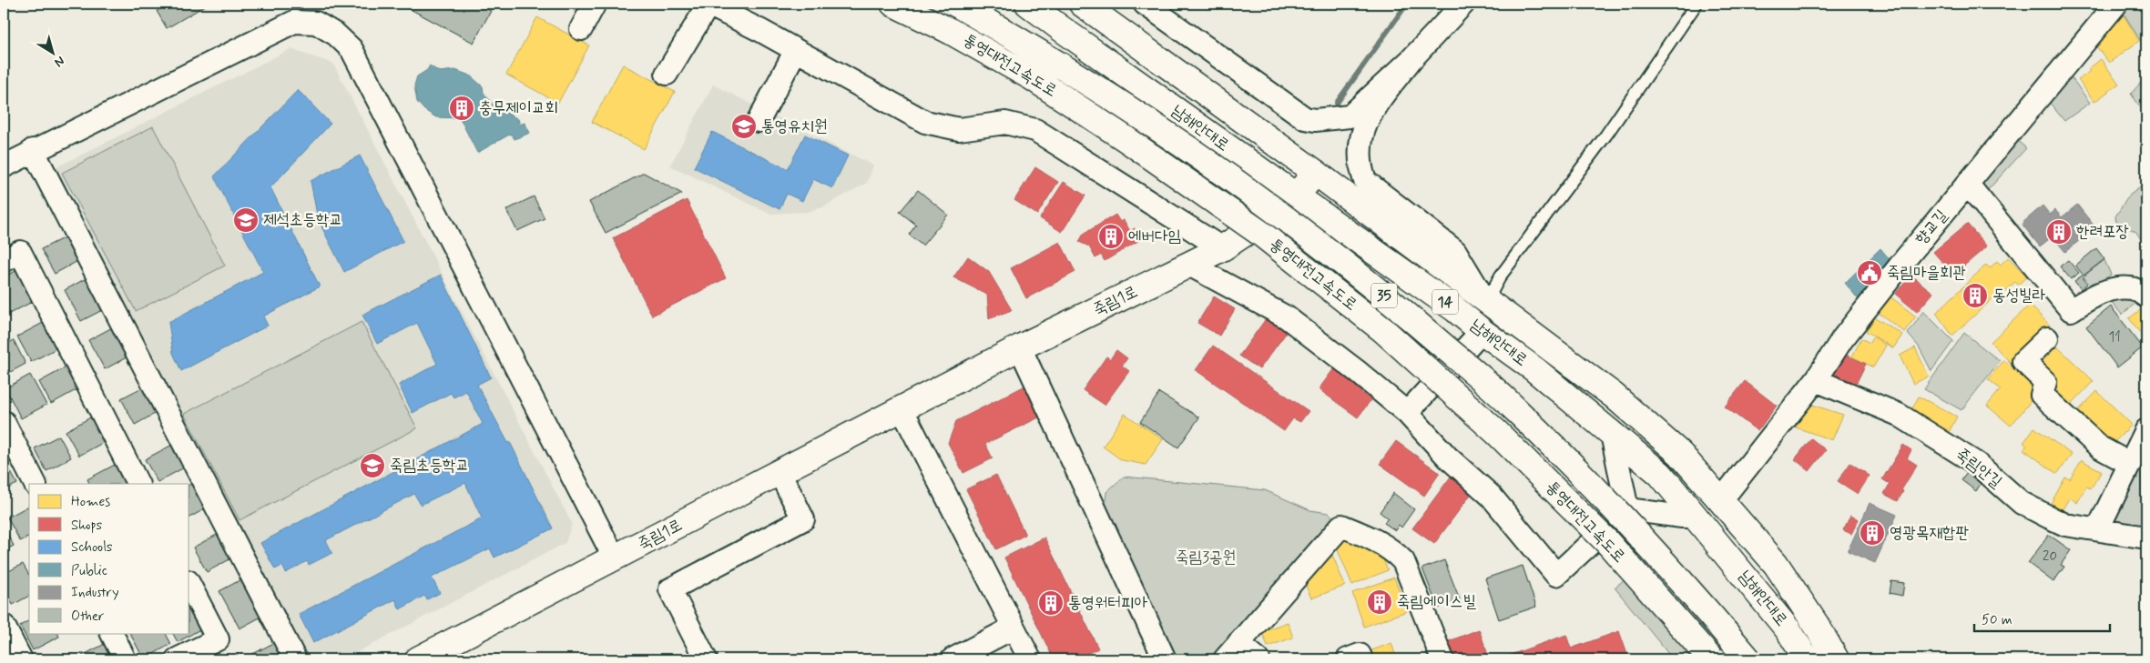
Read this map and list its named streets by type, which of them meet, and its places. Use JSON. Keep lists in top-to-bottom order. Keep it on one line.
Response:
{"streets":{"main road":["통영대전고속도로","남해안대로","35","죽림1로","14"],"street":["향교길","죽림안길"]},"crossings":[["남해안대로","향교길"],["남해안대로","죽림1로"],["향교길","죽림안길"]],"parks":["죽림3공원"],"places":{"building":["충무제이교회","한려포장","에버다임","동성빌라","영광목재합판","죽림에이스빌","통영워터피아"],"school or university":["통영유치원","제석초등학교","죽림초등학교"],"public building":["죽림마을회관"]},"house_numbers":["11","20"],"legend":["Homes","Shops","Schools","Public","Industry","Other"],"scale_bar":"50 m","north":"bottom right"}
